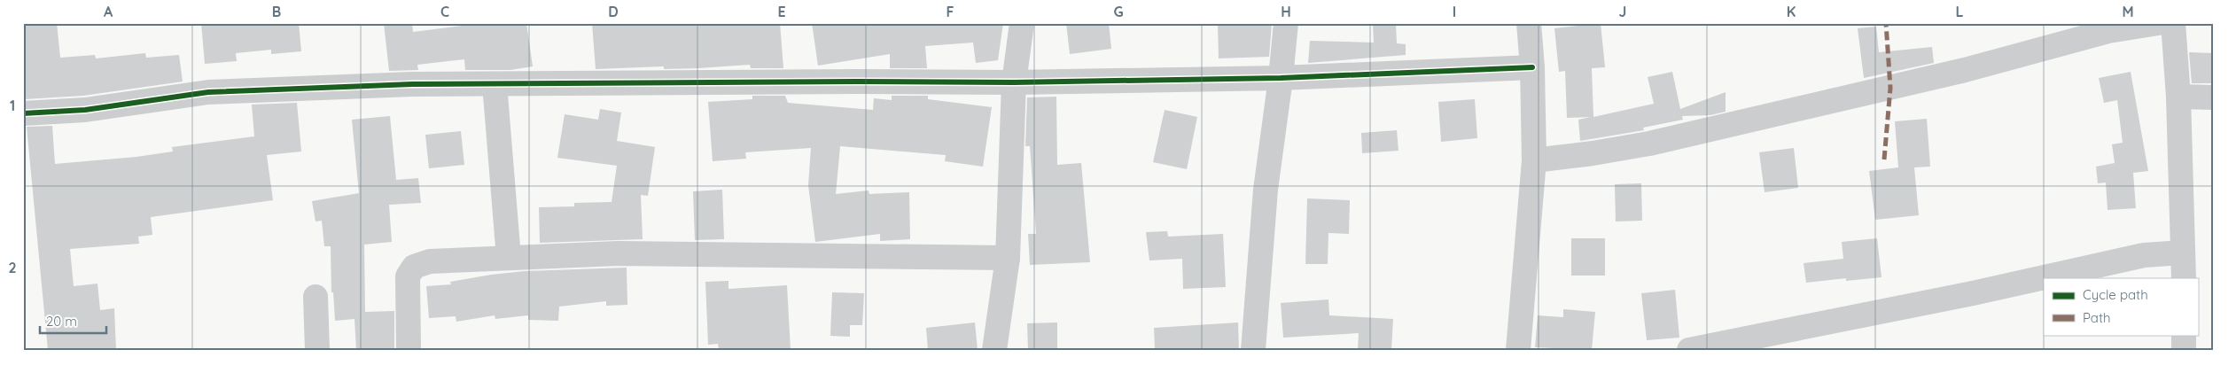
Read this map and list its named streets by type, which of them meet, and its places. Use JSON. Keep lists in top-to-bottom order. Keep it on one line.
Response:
{"legend":["Cycle path","Path"],"scale_bar":"20 m","grid":{"columns":["A","B","C","D","E","F","G","H","I","J","K","L","M"],"rows":["1","2"]}}
